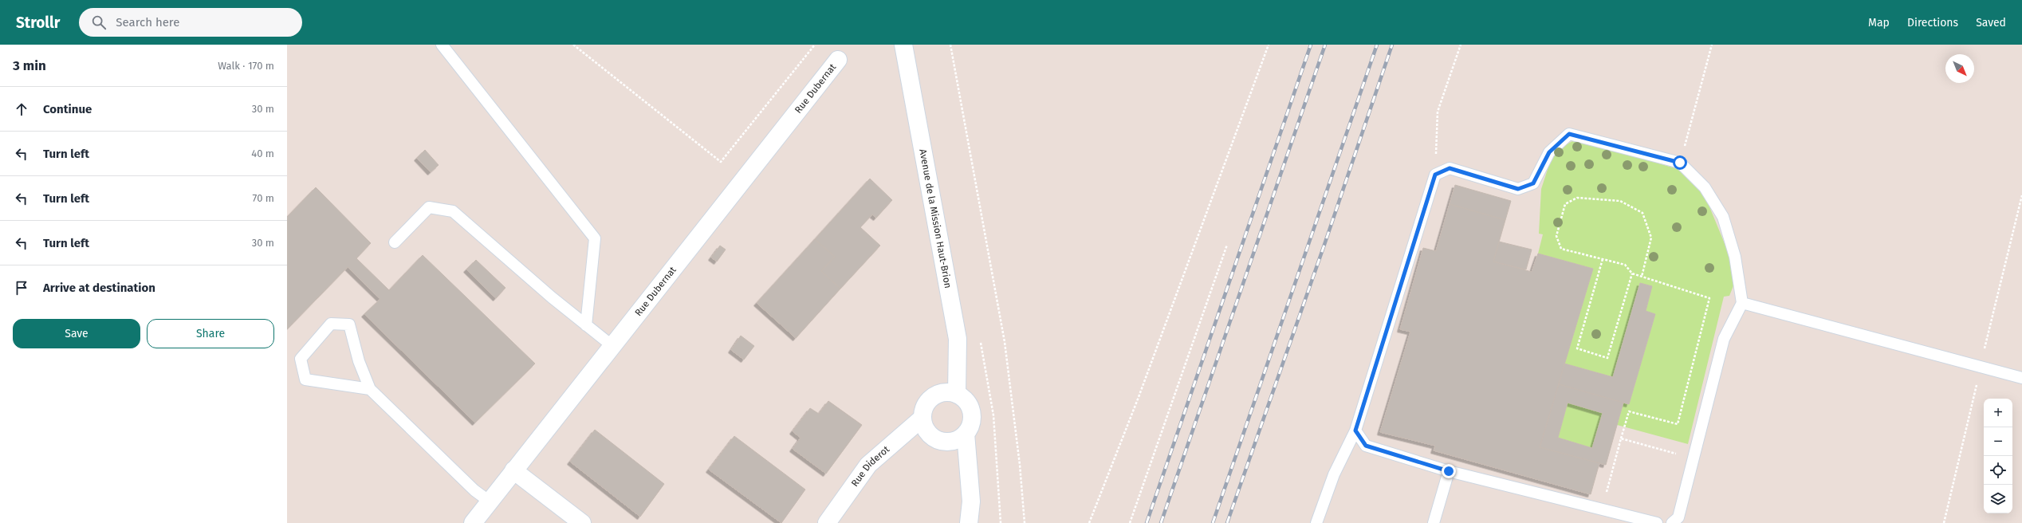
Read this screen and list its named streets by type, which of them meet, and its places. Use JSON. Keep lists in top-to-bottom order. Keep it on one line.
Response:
{"streets":{"street":["Rue Dubernat","Avenue de la Mission Haut-Brion","Rue Diderot"]},"crossings":[["Avenue de la Mission Haut-Brion","Rue Diderot"]],"north":"bottom right","page":{"header":"Strollr","search":"Search here","nav":["Map","Directions","Saved"],"heading":["3 min","Walk · 170 m"],"list":[["Continue","30 m"],["Turn left","40 m"],["Turn left","70 m"],["Turn left","30 m"],"Arrive at destination"],"buttons":["Save","Share"],"map_buttons":["+","−"]}}
